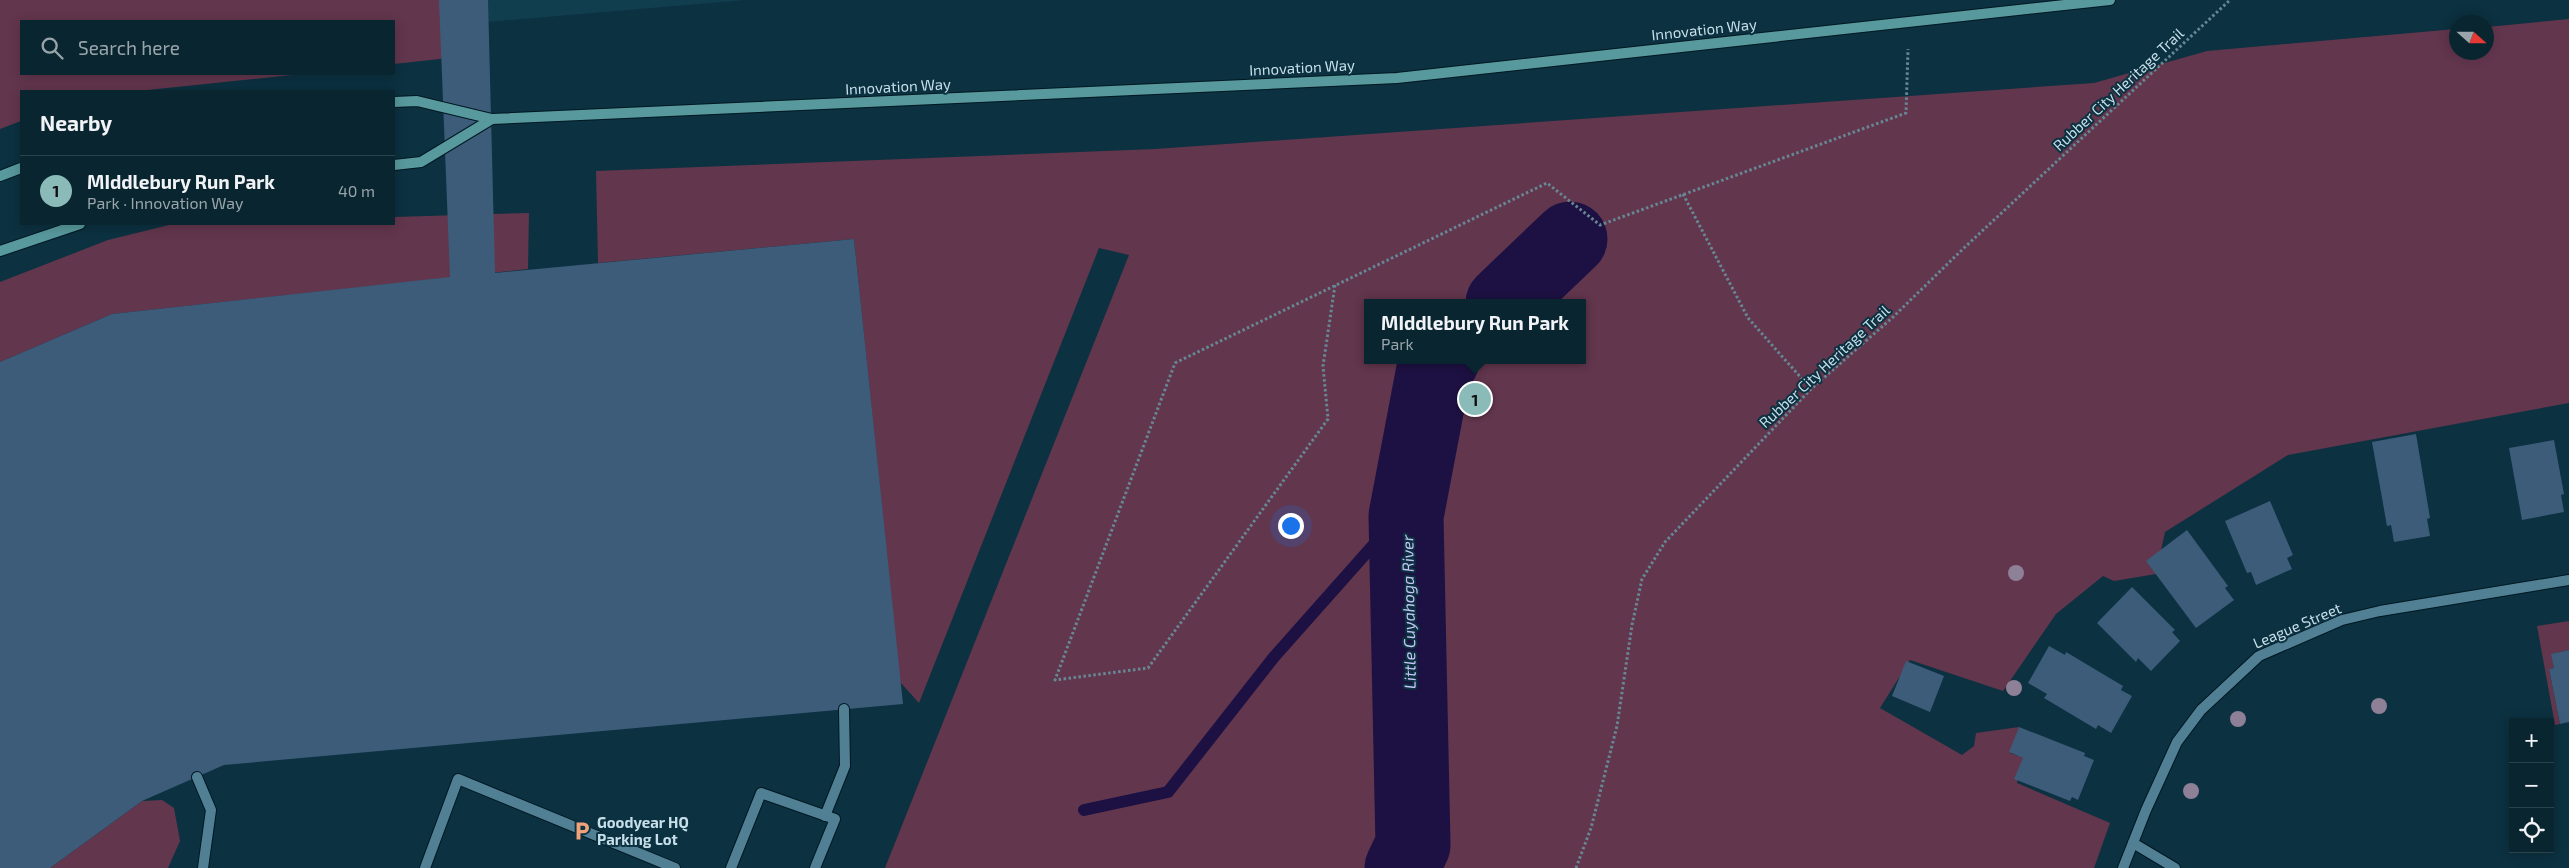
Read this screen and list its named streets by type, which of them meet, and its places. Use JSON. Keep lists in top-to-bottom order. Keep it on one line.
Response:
{"streets":{"main road":["Innovation Way"],"street":["League Street"],"path":["Rubber City Heritage Trail"]},"water":["Little Cuyahoga River"],"places":{"parking":["Goodyear HQ Parking Lot"]},"north":"right","page":{"search":"Search here","heading":"Nearby","list":[{"mark":"1","name":"MIddlebury Run Park","note":"Park · Innovation Way","value":"40 m"}],"popup":["MIddlebury Run Park","Park"],"pins":"1","map_buttons":["+","−"]}}
